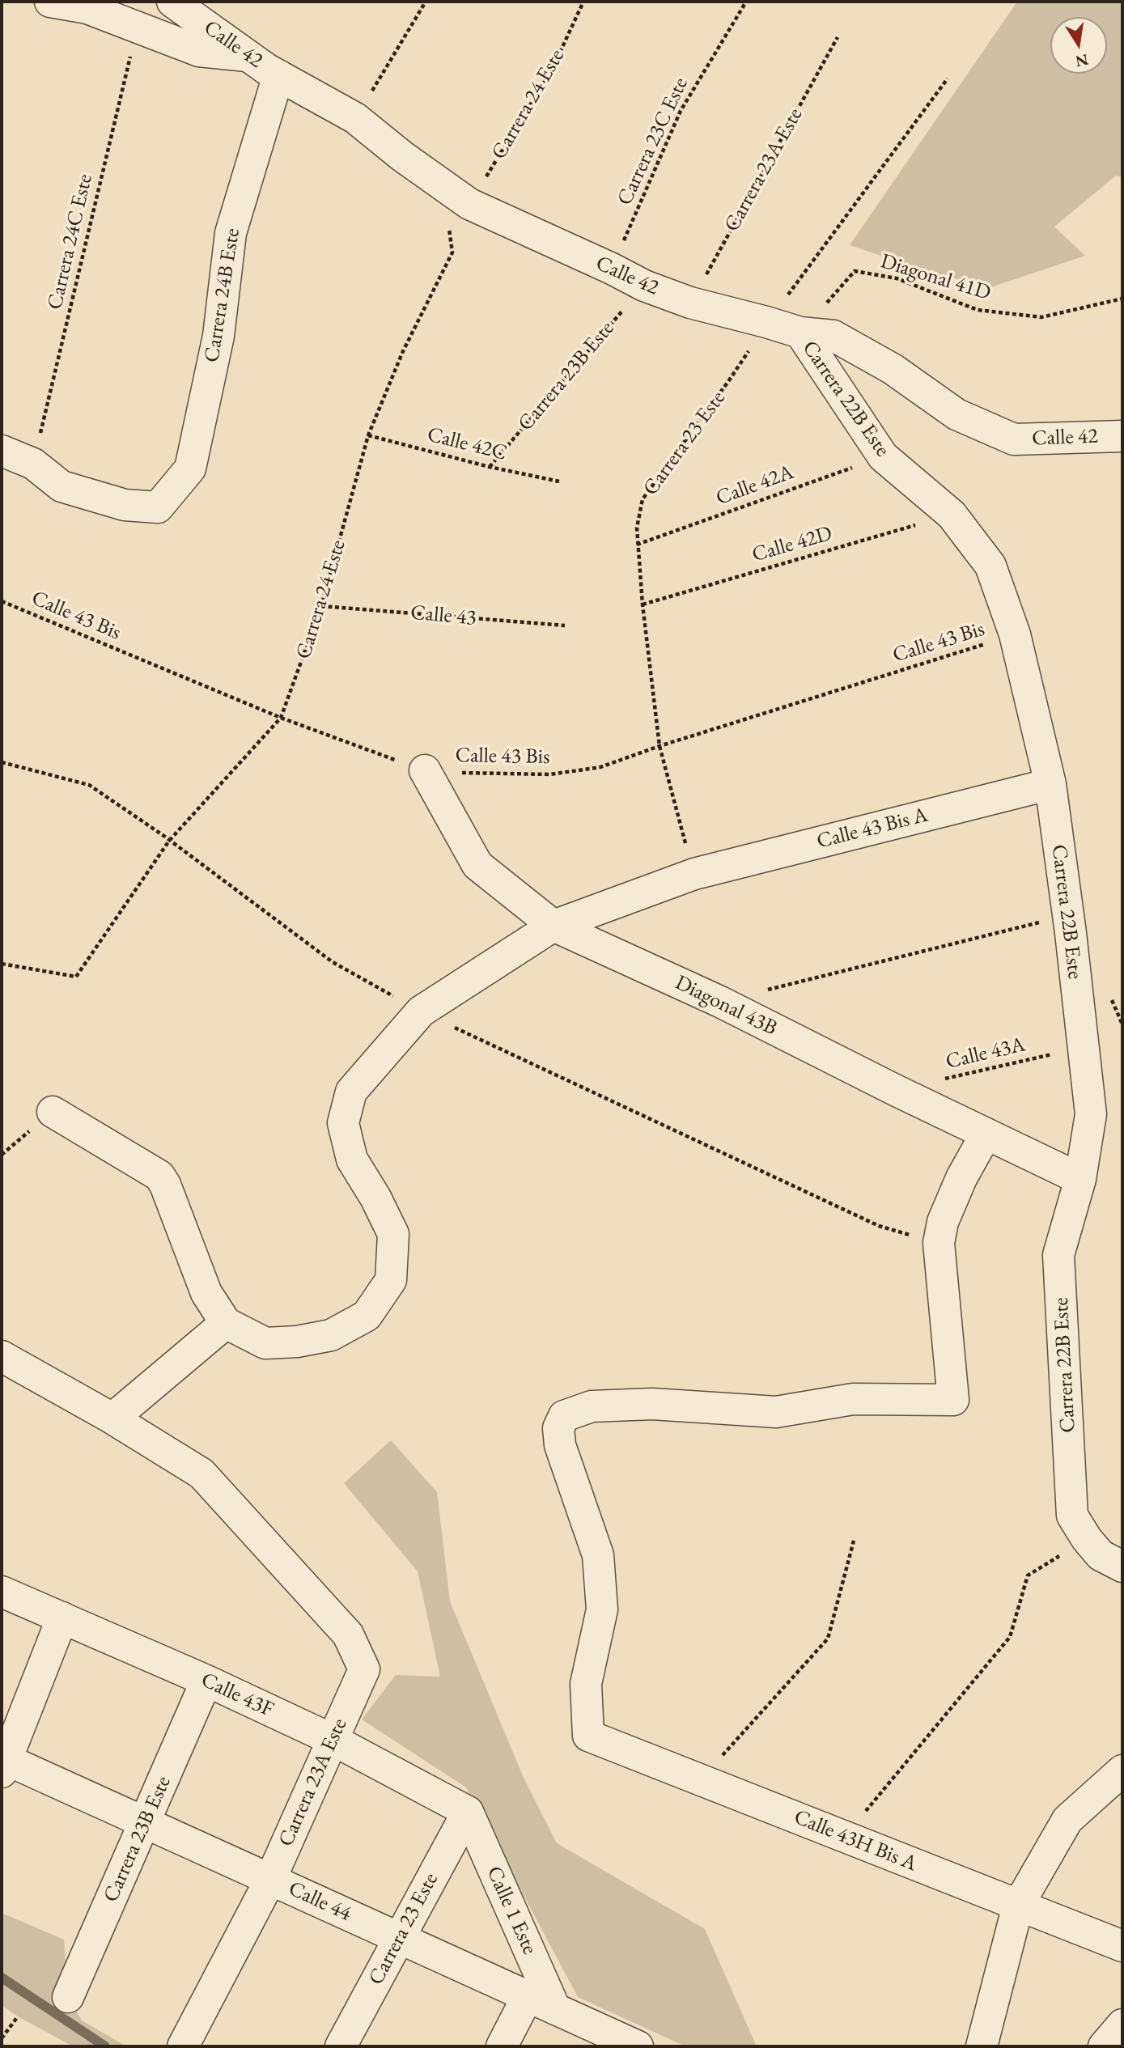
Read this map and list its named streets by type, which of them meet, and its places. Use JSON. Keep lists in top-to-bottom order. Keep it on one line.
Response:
{"streets":{"street":["Calle 42","Carrera 23A Este","Carrera 24B Este","Carrera 23B Este","Carrera 22B Este","Carrera 23 Este","Calle 43 Bis A","Diagonal 43B","Calle 43F","Calle 43H Bis A","Calle 44","Calle 1 Este"],"path":["Carrera 24 Este","Carrera 23C Este","Carrera 24C Este","Diagonal 41D","Calle 42C","Calle 42A","Calle 42D","Calle 43 Bis","Calle 43","Calle 43A"]},"crossings":[["Calle 42","Carrera 24 Este"],["Calle 42","Carrera 23C Este"],["Calle 42","Carrera 23A Este"],["Calle 42","Diagonal 41D"],["Calle 42","Carrera 24B Este"],["Calle 42","Carrera 23B Este"],["Calle 42","Carrera 22B Este"],["Calle 42","Carrera 23 Este"],["Carrera 24 Este","Calle 42C"],["Carrera 24 Este","Calle 43 Bis"],["Carrera 24 Este","Calle 43"],["Carrera 23A Este","Calle 43F"],["Carrera 23A Este","Calle 44"],["Carrera 24C Este","Carrera 24B Este"],["Diagonal 41D","Carrera 22B Este"],["Carrera 23B Este","Calle 42C"],["Carrera 23B Este","Calle 43F"],["Carrera 23B Este","Calle 44"],["Carrera 22B Este","Calle 42A"],["Carrera 22B Este","Calle 42D"],["Carrera 22B Este","Calle 43 Bis"],["Carrera 22B Este","Calle 43 Bis A"],["Carrera 22B Este","Diagonal 43B"],["Carrera 22B Este","Calle 43A"],["Carrera 23 Este","Calle 42A"],["Carrera 23 Este","Calle 42D"],["Carrera 23 Este","Calle 43 Bis"],["Carrera 23 Este","Calle 43 Bis A"],["Carrera 23 Este","Calle 43F"],["Carrera 23 Este","Calle 44"],["Carrera 23 Este","Calle 1 Este"],["Calle 43 Bis","Diagonal 43B"],["Calle 43 Bis A","Diagonal 43B"],["Diagonal 43B","Calle 43A"],["Diagonal 43B","Calle 43H Bis A"],["Calle 43F","Calle 1 Este"],["Calle 44","Calle 1 Este"]],"north":"bottom"}
